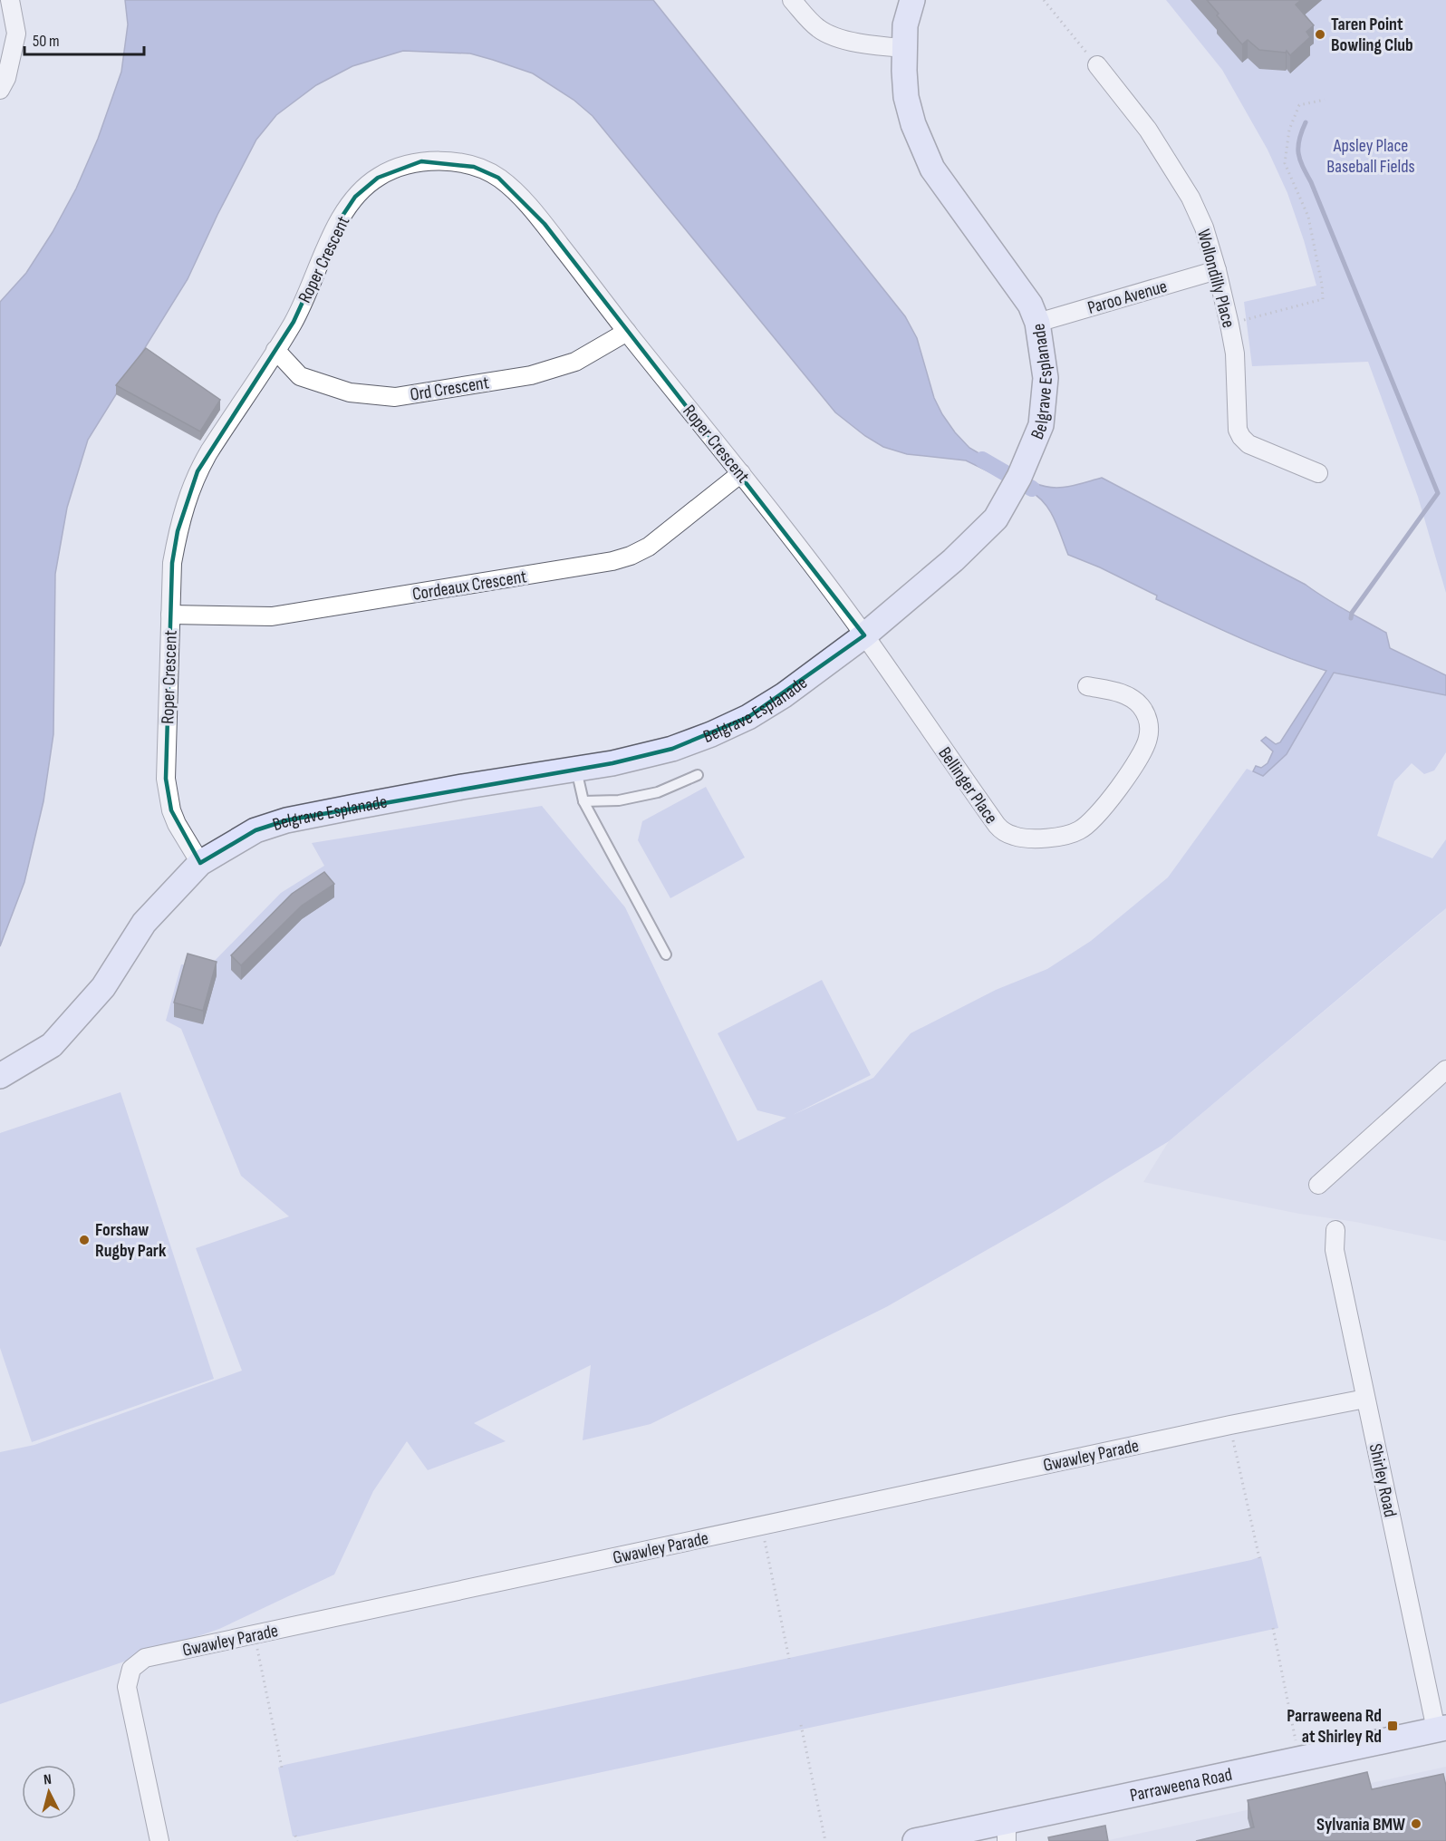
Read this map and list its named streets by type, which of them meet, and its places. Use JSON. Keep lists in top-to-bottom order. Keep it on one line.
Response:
{"streets":{"street":["Roper Crescent","Wollondilly Place","Paroo Avenue","Belgrave Esplanade","Ord Crescent","Cordeaux Crescent","Bellinger Place","Gwawley Parade","Shirley Road","Parraweena Road"]},"crossings":[["Roper Crescent","Belgrave Esplanade"],["Roper Crescent","Ord Crescent"],["Roper Crescent","Cordeaux Crescent"],["Roper Crescent","Bellinger Place"],["Wollondilly Place","Paroo Avenue"],["Paroo Avenue","Belgrave Esplanade"],["Belgrave Esplanade","Bellinger Place"],["Gwawley Parade","Shirley Road"],["Shirley Road","Parraweena Road"]],"parks":["Apsley Place Baseball Fields"],"places":{"other":["Taren Point Bowling Club","Forshaw Rugby Park","Sylvania BMW"],"transit":["Parraweena Rd at Shirley Rd"]},"scale_bar":"50 m","north":"top"}
